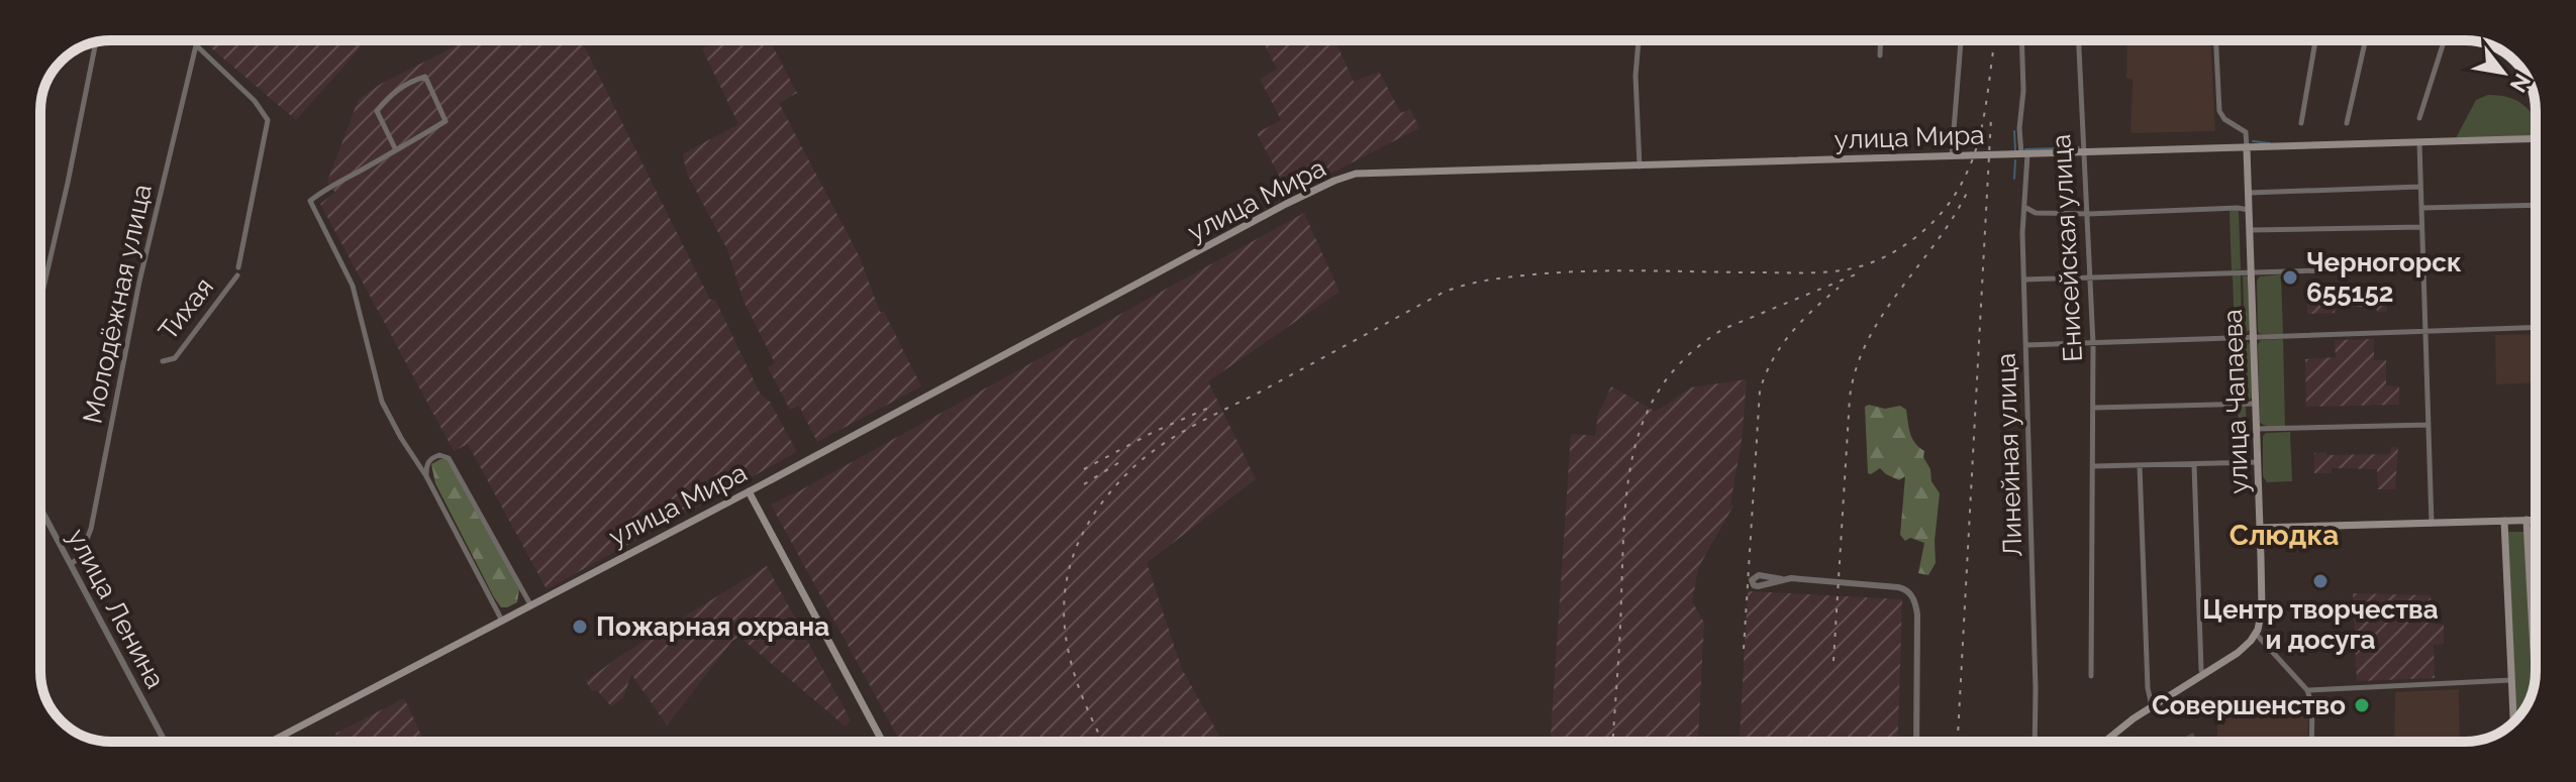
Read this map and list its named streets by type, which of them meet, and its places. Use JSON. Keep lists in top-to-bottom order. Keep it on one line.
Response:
{"streets":{"main road":["улица Мира","улица Чапаева"],"street":["Енисейская улица","Молодёжная улица","Тихая","Линейная улица","улица Ленина"]},"crossings":[["улица Мира","Енисейская улица"],["улица Мира","улица Чапаева"],["улица Мира","Линейная улица"],["Молодёжная улица","улица Ленина"]],"districts":["Слюдка"],"places":["Черногорск 655152","Центр творчества и досуга","Пожарная охрана","Совершенство"],"north":"bottom right"}
